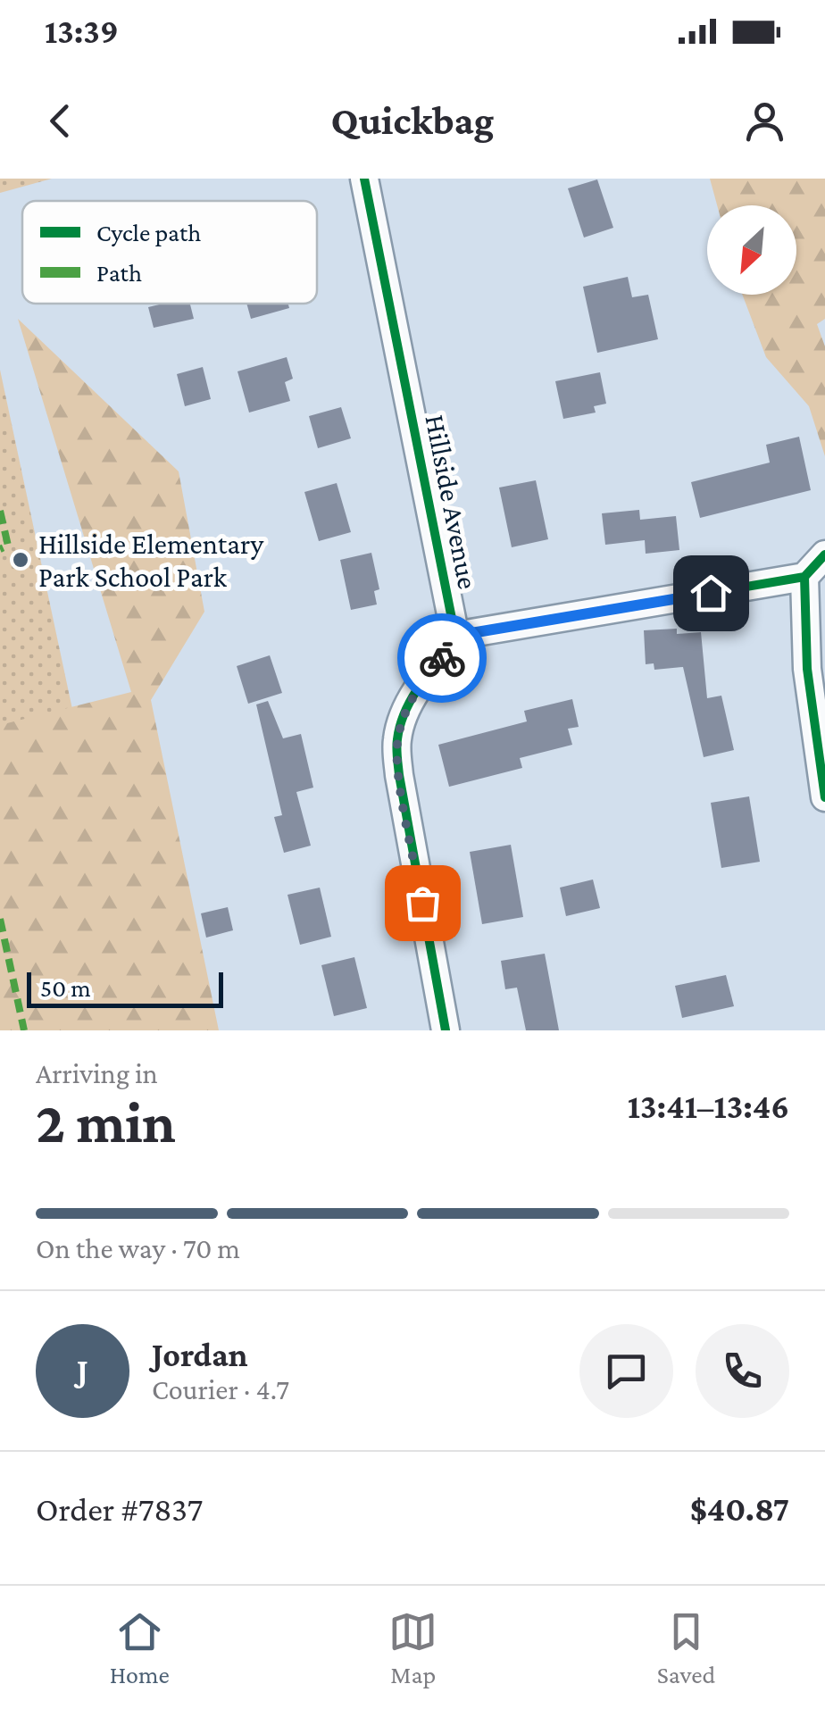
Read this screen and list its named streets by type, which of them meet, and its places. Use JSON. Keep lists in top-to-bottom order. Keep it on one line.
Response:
{"streets":{"street":["Hillside Avenue"]},"places":["Hillside Elementary Park School Park"],"legend":["Cycle path","Path"],"scale_bar":"50 m","north":"bottom left","page":{"status":"13:39","header":"Quickbag","scale":"50 m","heading":["2 min","Arriving in","13:41–13:46"],"panel":["Jordan","Courier · 4.7","Order #7837","$40.87"],"bar":"On the way · 70 m","round":"J","tabs":["Home","Map","Saved"]}}
